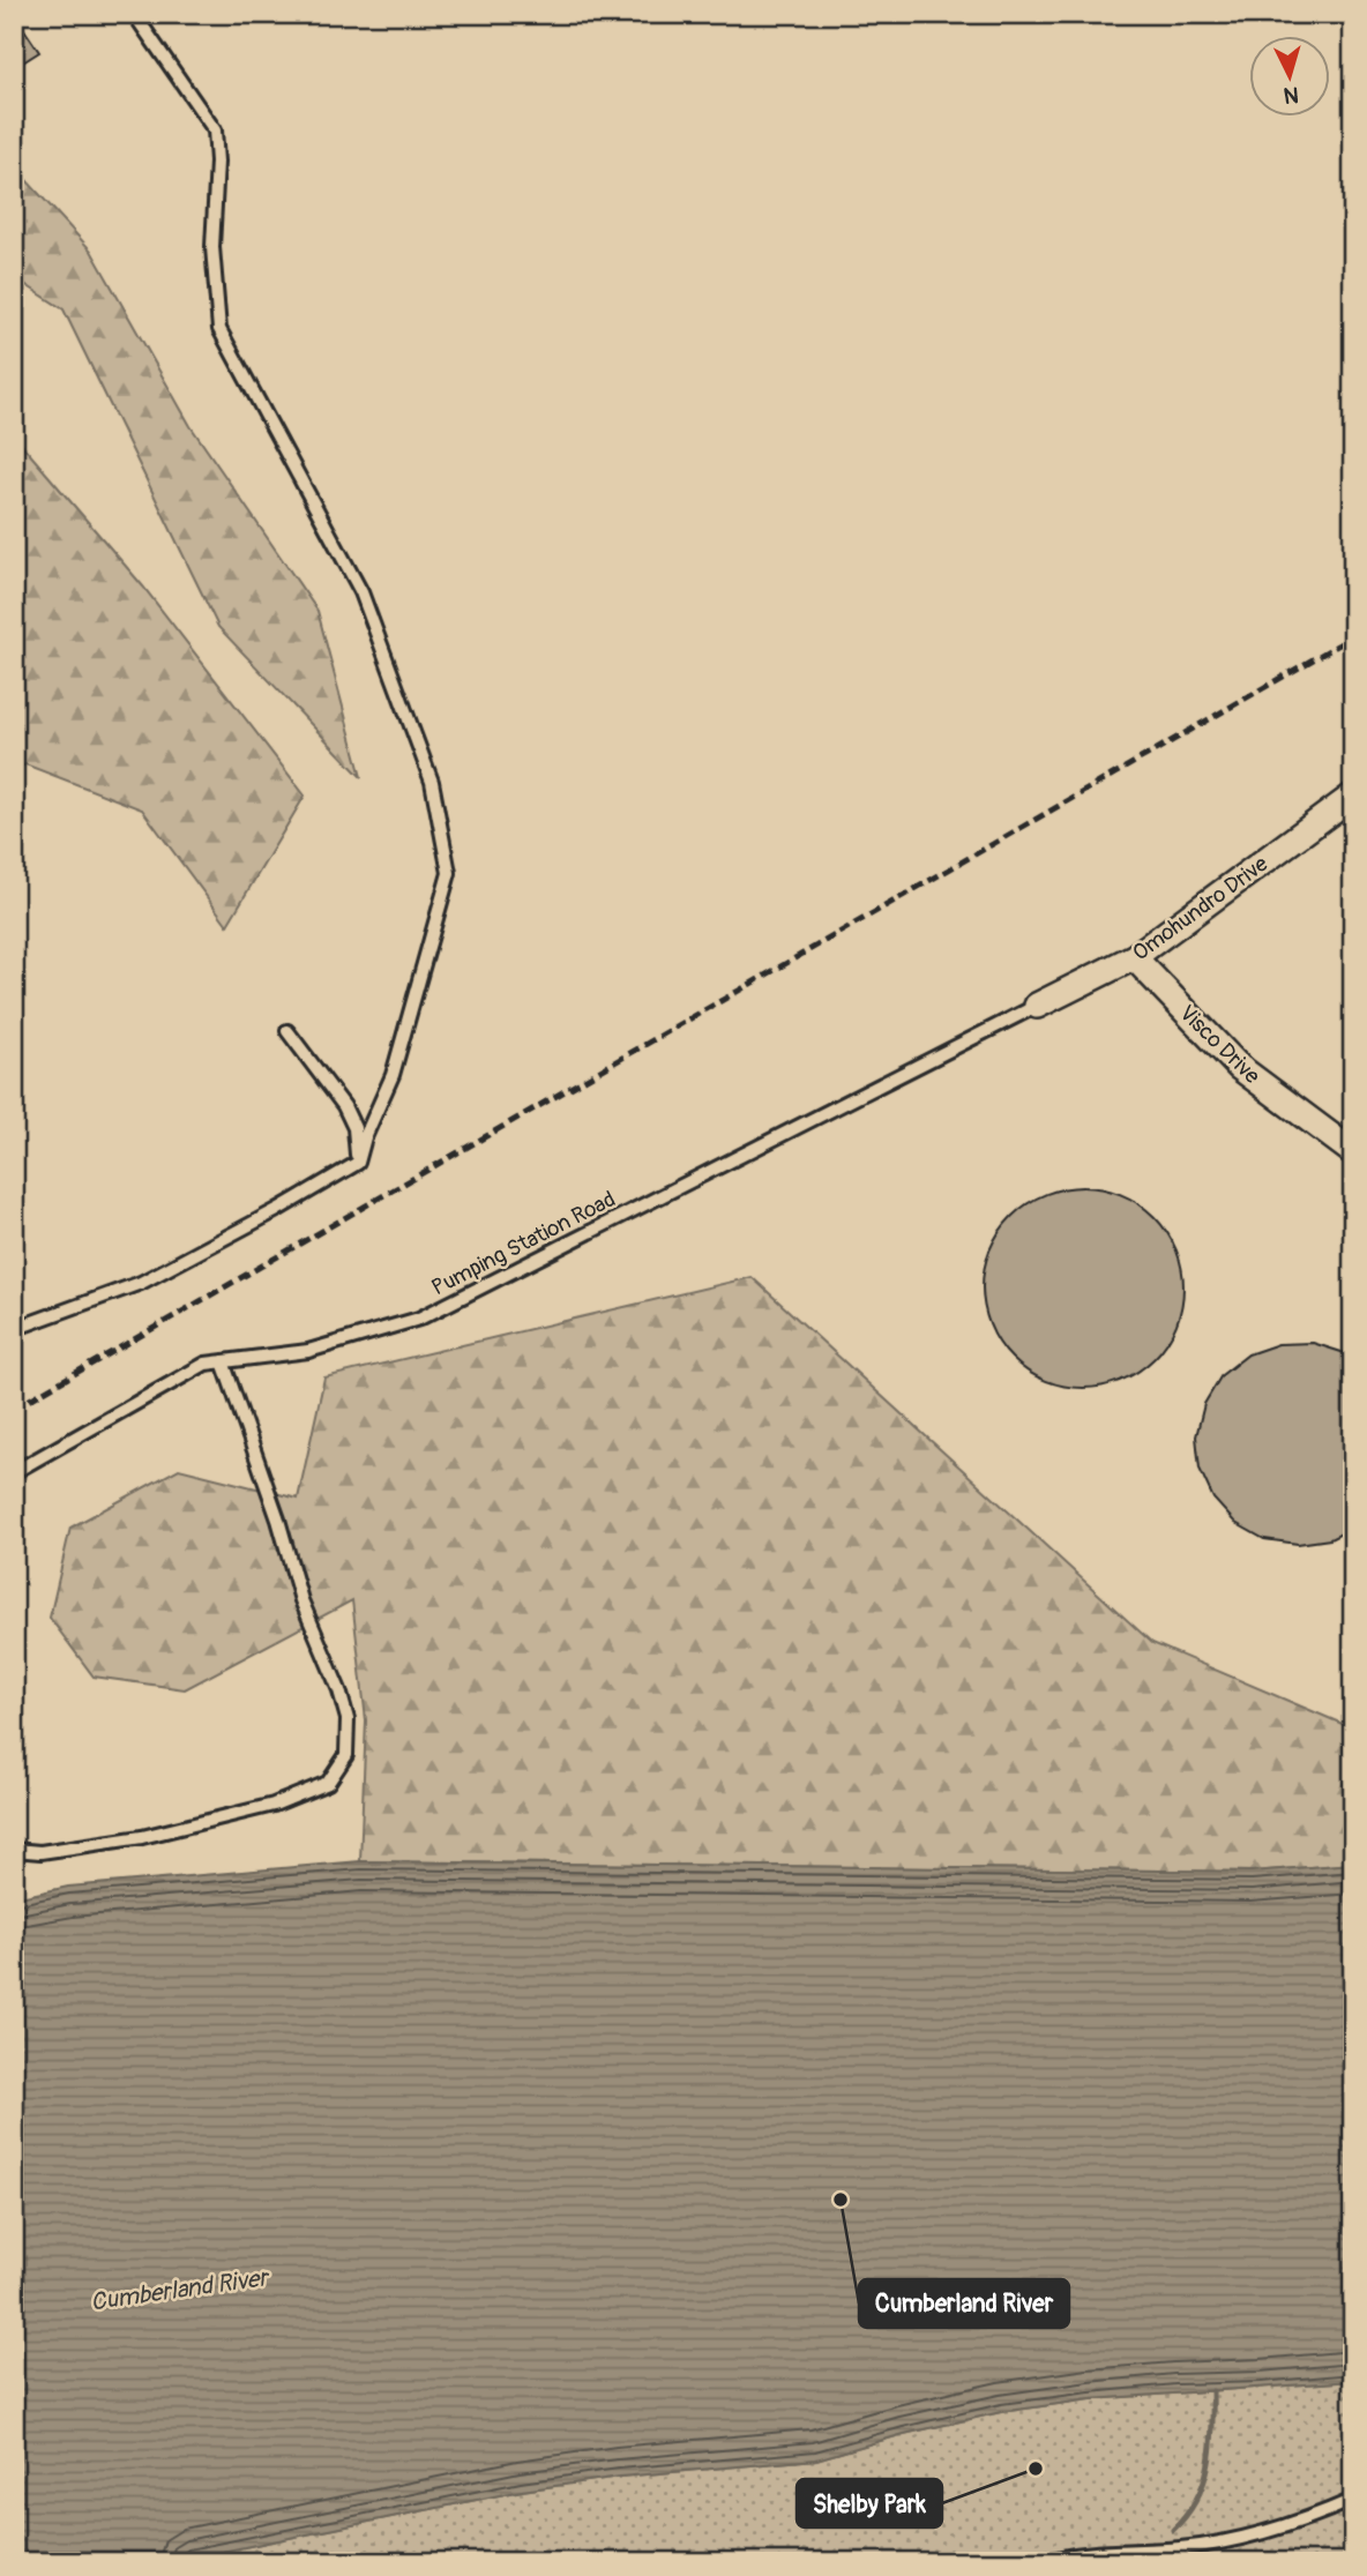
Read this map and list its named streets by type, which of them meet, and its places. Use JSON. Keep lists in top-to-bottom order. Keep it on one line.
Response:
{"streets":{"street":["Omohundro Drive","Visco Drive"],"lane":["Pumping Station Road"]},"crossings":[["Omohundro Drive","Visco Drive"],["Omohundro Drive","Pumping Station Road"]],"water":["Cumberland River"],"places":["Cumberland River","Shelby Park"],"north":"bottom"}
